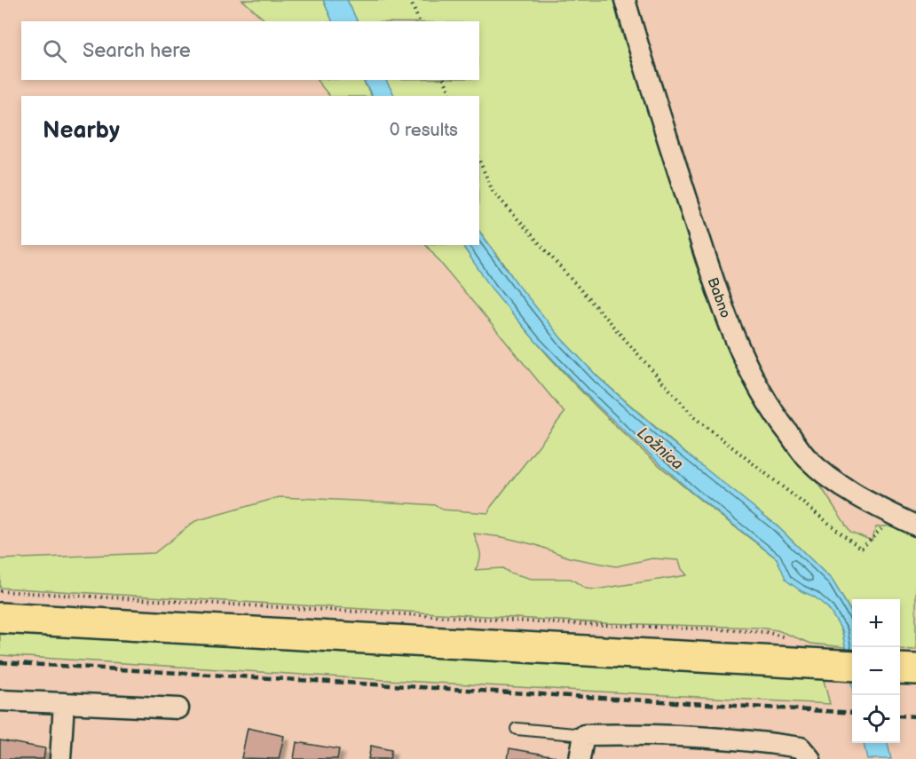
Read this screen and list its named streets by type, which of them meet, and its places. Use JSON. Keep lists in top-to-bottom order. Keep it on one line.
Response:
{"streets":{"street":["Babno"]},"water":["Ložnica"],"page":{"search":"Search here","heading":["Nearby","0 results"],"map_buttons":["+","−"]}}
